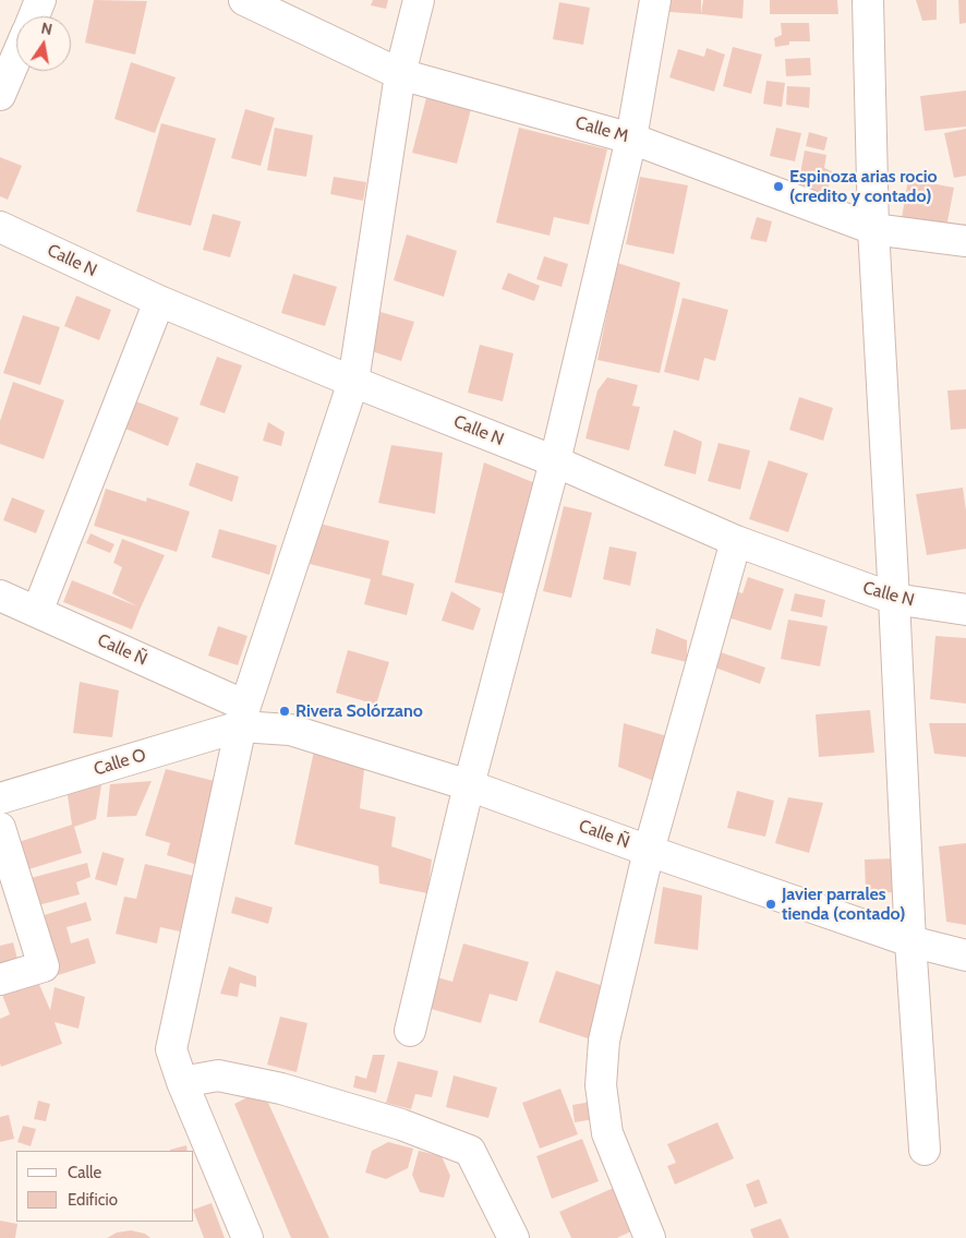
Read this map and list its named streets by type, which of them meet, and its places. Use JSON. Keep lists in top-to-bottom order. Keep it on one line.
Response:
{"streets":{"street":["Calle M","Calle N","Calle Ñ","Calle O"]},"crossings":[["Calle Ñ","Calle O"]],"places":["Espinoza arias rocio (credito y contado)","Rivera Solórzano","Javier parrales tienda (contado)"],"legend":["Calle","Edificio"],"north":"top"}
